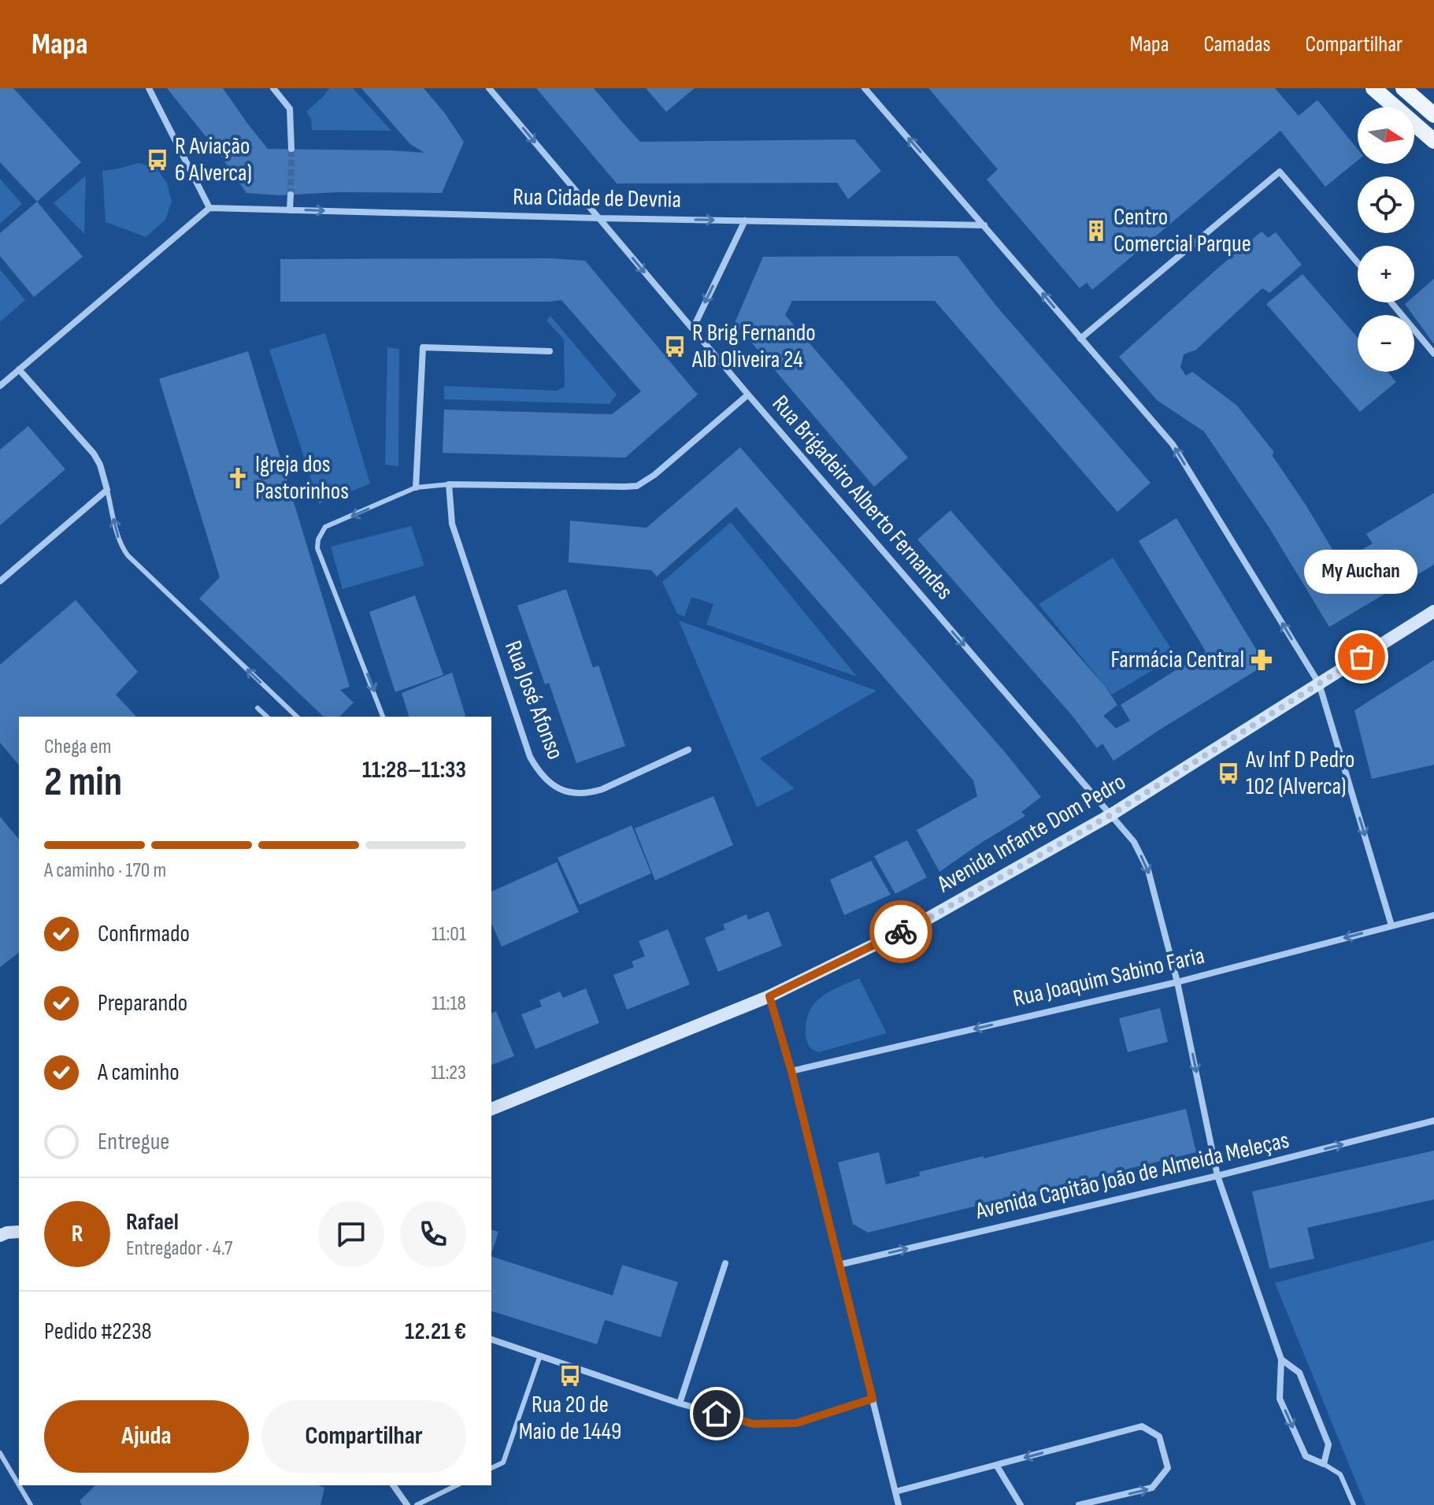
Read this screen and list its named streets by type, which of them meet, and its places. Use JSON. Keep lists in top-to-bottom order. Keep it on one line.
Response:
{"streets":{"main road":["Avenida Infante Dom Pedro"],"street":["Rua Cidade de Devnia","Rua Brigadeiro Alberto Fernandes","Rua José Afonso","Rua Joaquim Sabino Faria","Avenida Capitão João de Almeida Meleças"]},"crossings":[["Rua Cidade de Devnia","Rua Brigadeiro Alberto Fernandes"],["Rua Brigadeiro Alberto Fernandes","Avenida Infante Dom Pedro"],["Rua Brigadeiro Alberto Fernandes","Rua Joaquim Sabino Faria"],["Rua Brigadeiro Alberto Fernandes","Avenida Capitão João de Almeida Meleças"]],"one_way":["Rua Cidade de Devnia","Rua Brigadeiro Alberto Fernandes","Rua Joaquim Sabino Faria","Avenida Capitão João de Almeida Meleças"],"places":{"bus stop":["R Aviação 6 Alverca)","R Brig Fernando Alb Oliveira 24","Av Inf D Pedro 102 (Alverca)","Rua 20 de Maio de 1449"],"building":["Centro Comercial Parque"],"church":["Igreja dos Pastorinhos"],"other":["My Auchan"],"pharmacy":["Farmácia Central"]},"north":"right","page":{"header":"Mapa","nav":["Mapa","Camadas","Compartilhar"],"map_buttons":["+","−"],"bubble":"My Auchan","heading":["2 min","Chega em","11:28–11:33"],"panel":["Rafael","Entregador · 4.7","Pedido #2238","12.21 €"],"bar":"A caminho · 170 m","list":[["Confirmado","11:01"],["Preparando","11:18"],["A caminho","11:23"],"Entregue"],"round":"R","buttons":["Ajuda","Compartilhar"]}}
